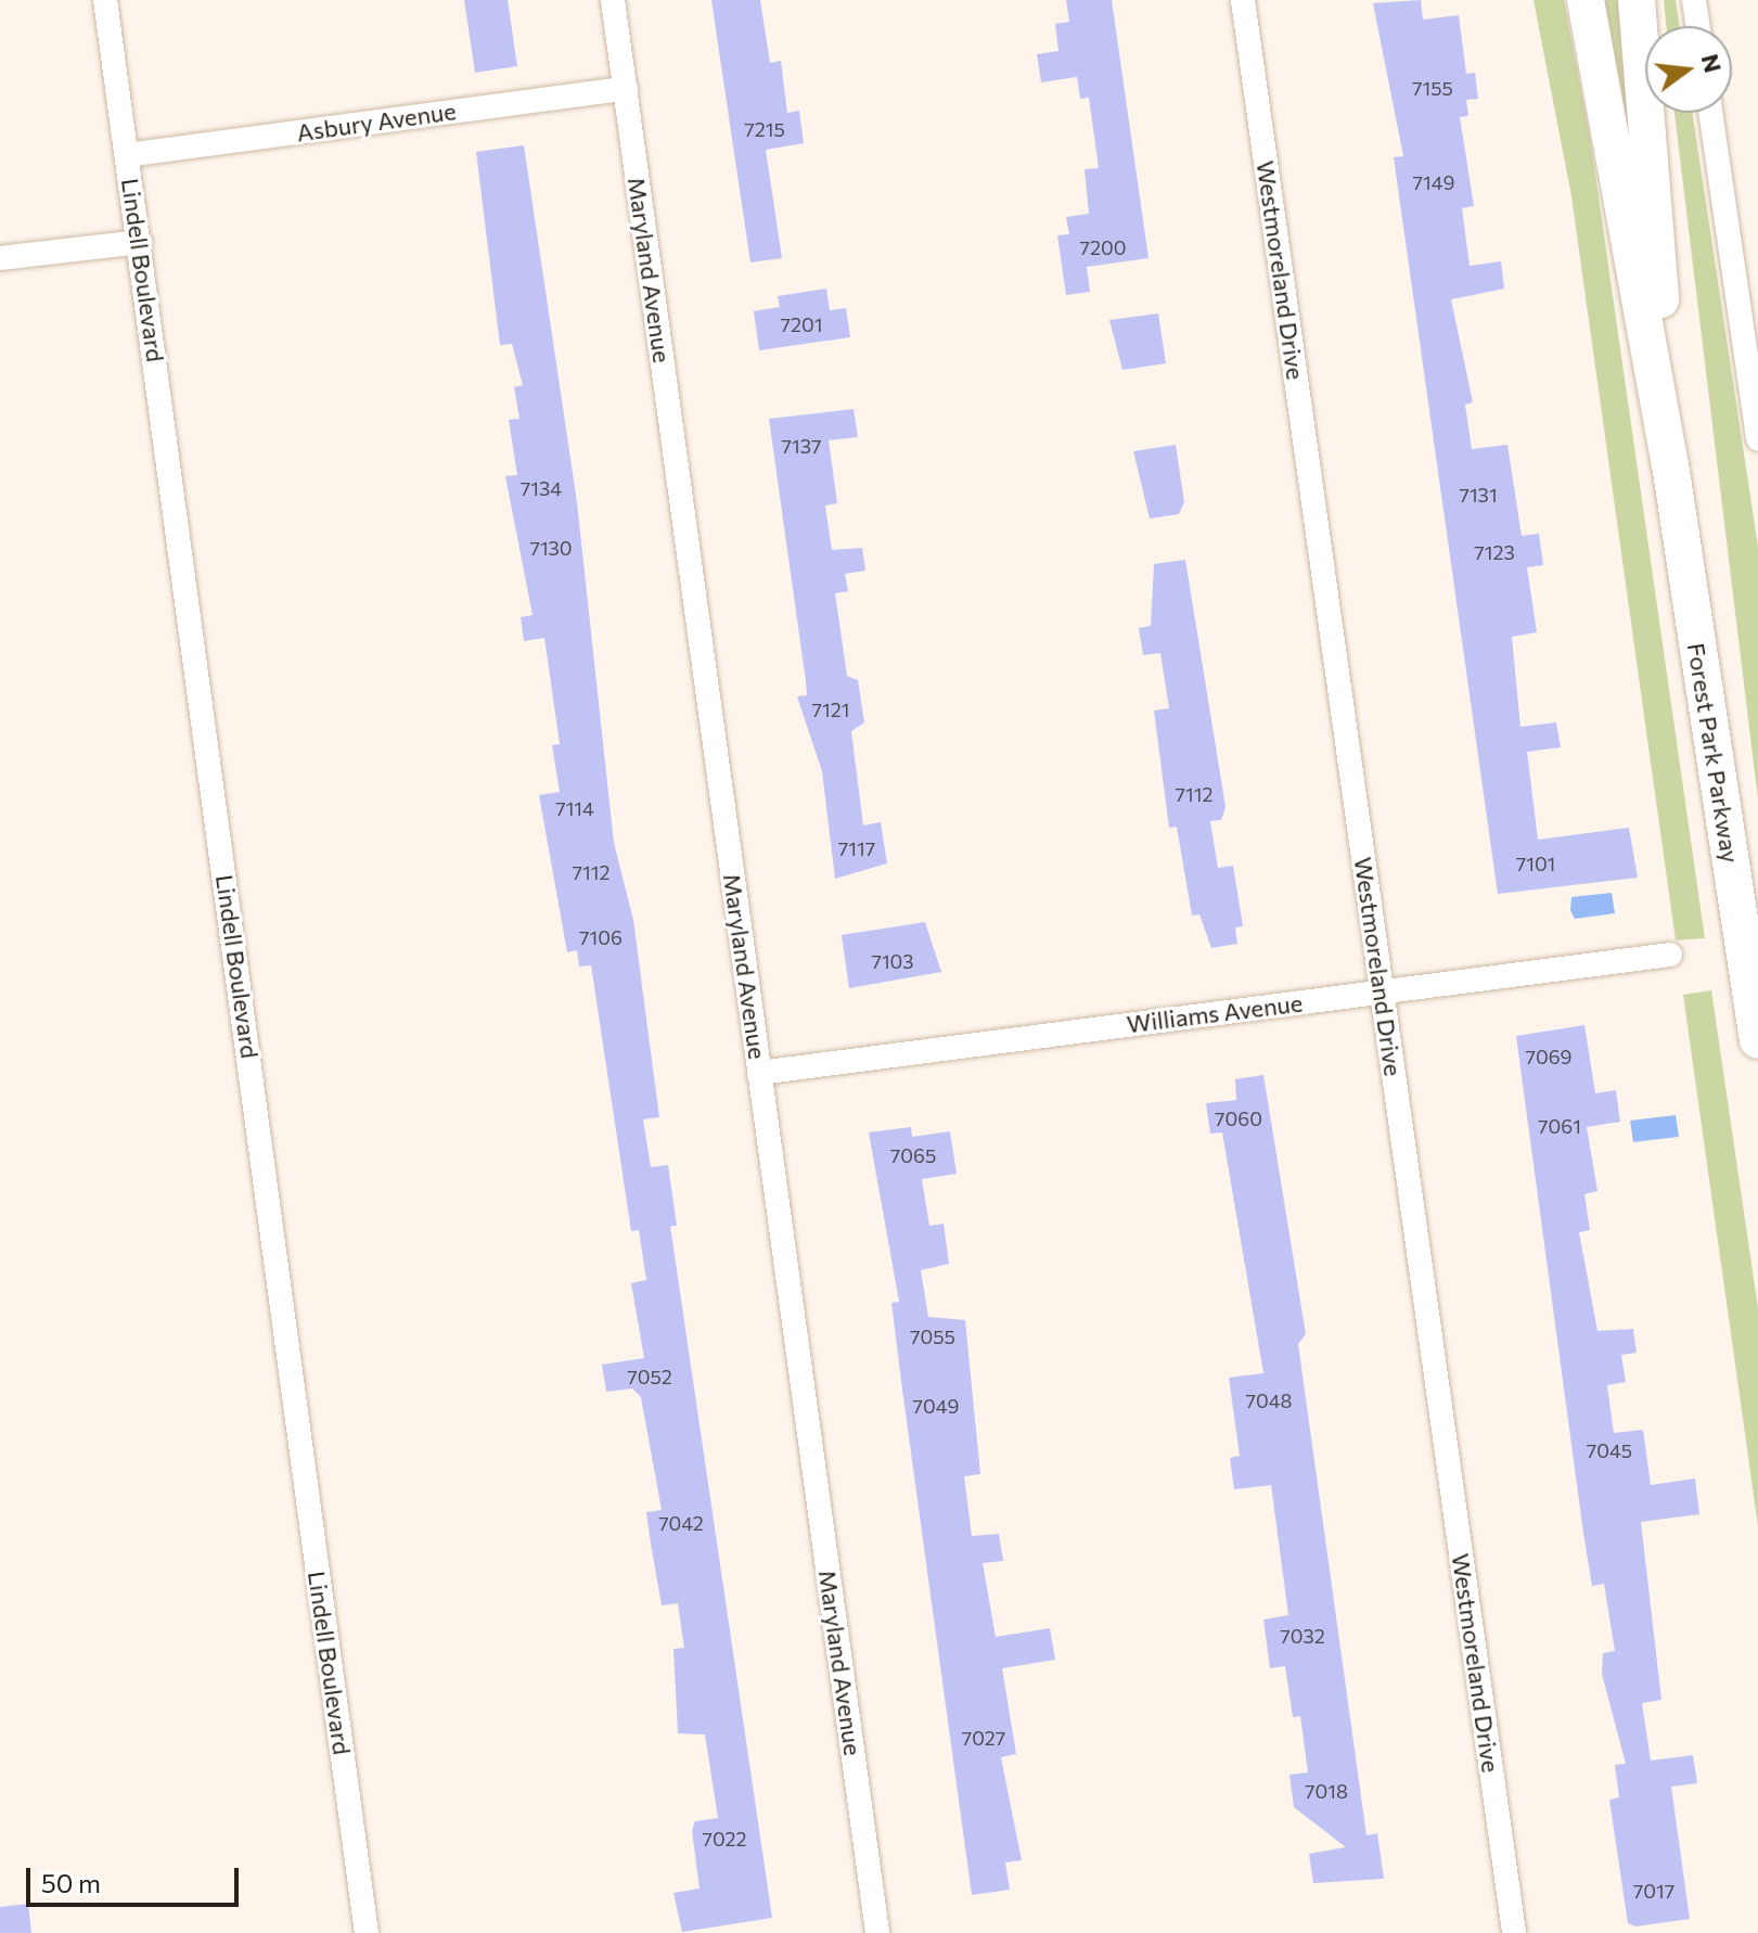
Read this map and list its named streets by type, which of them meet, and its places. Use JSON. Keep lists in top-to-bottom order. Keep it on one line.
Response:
{"streets":{"main road":["Forest Park Parkway"],"street":["Asbury Avenue","Lindell Boulevard","Maryland Avenue","Westmoreland Drive","Williams Avenue"]},"crossings":[["Asbury Avenue","Lindell Boulevard"],["Asbury Avenue","Maryland Avenue"],["Maryland Avenue","Williams Avenue"],["Westmoreland Drive","Williams Avenue"]],"house_numbers":["7155","7215","7149","7200","7201","7137","7134","7131","7130","7123","7121","7112","7114","7117","7101","7112","7106","7103","7069","7060","7061","7065","7055","7052","7048","7049","7045","7042","7032","7027","7018","7022","7017"],"scale_bar":"50 m","north":"right"}
